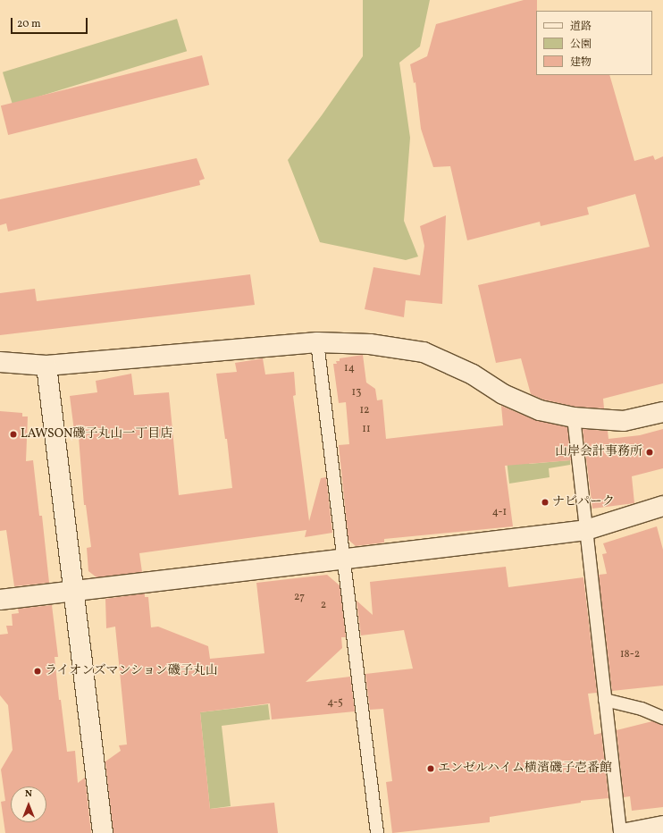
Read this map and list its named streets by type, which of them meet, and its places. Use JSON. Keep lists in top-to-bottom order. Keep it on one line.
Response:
{"places":["LAWSON磯子丸山一丁目店","山岸会計事務所","ナビパーク","ライオンズマンション磯子丸山","エンゼルハイム横濱磯子壱番館"],"house_numbers":["14","13","12","11","4-1","27","2","18-2","4-5"],"legend":["道路","公園","建物"],"scale_bar":"20 m","north":"top"}
